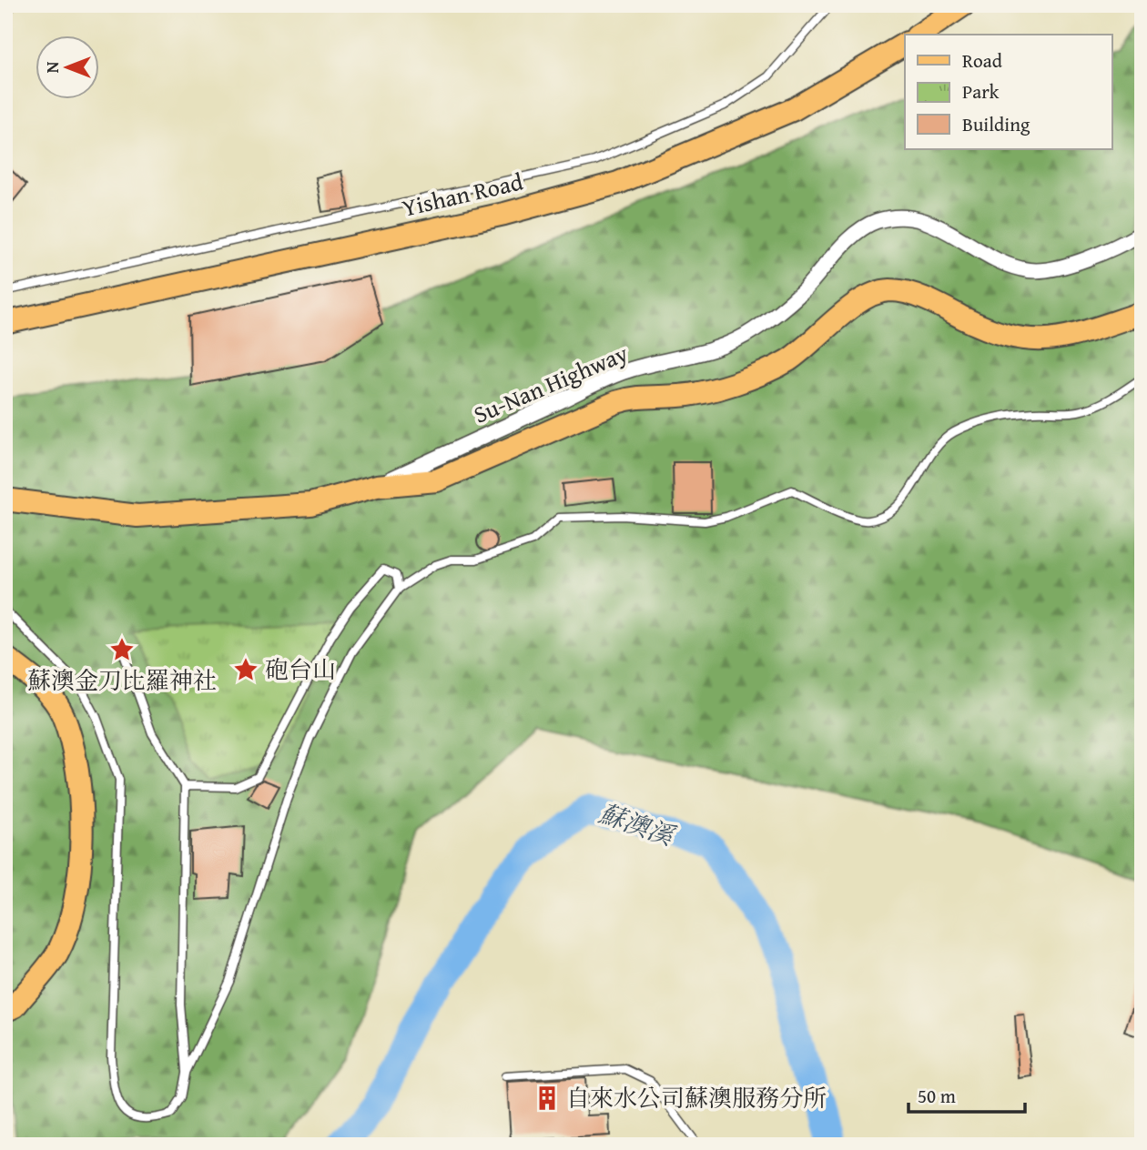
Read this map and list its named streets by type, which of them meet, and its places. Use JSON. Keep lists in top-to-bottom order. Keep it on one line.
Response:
{"streets":{"main road":["Yishan Road"],"street":["Su-Nan Highway"]},"water":["蘇澳溪"],"places":{"place":["蘇澳金刀比羅神社","砲台山"],"building":["自來水公司蘇澳服務分所"]},"legend":["Road","Park","Building"],"scale_bar":"50 m","north":"left"}
